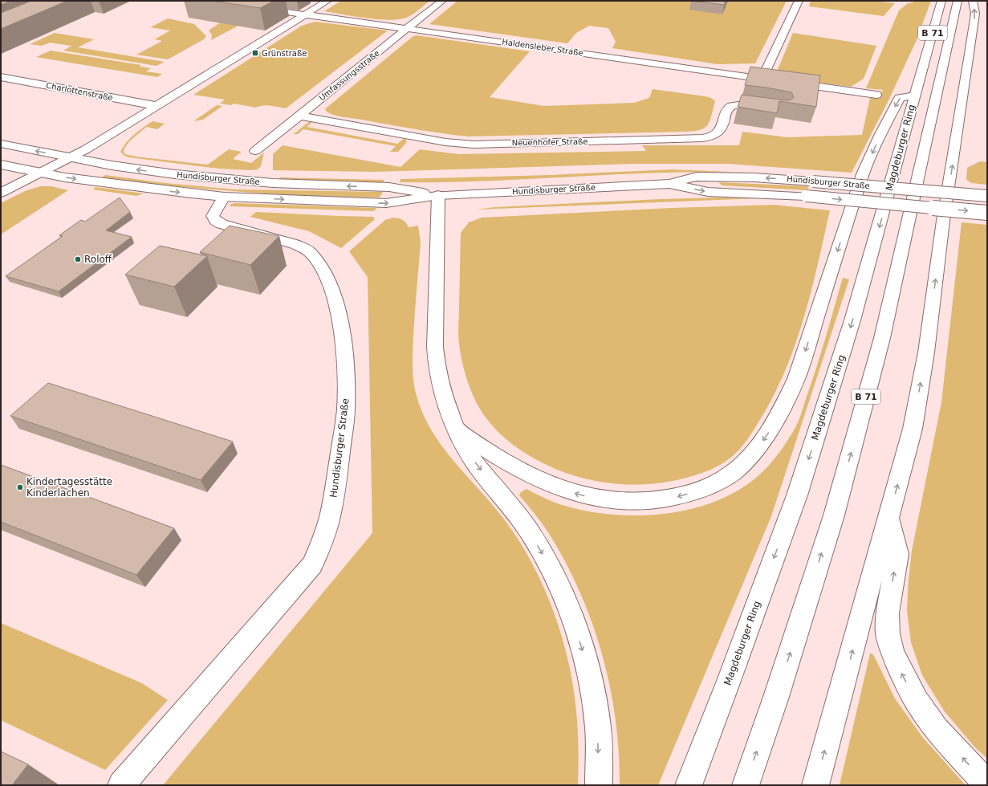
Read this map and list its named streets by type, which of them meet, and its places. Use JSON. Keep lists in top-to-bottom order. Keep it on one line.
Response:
{"streets":{"main road":["B 71","Haldensleber Straße","Umfassungsstraße","Charlottenstraße","Neuenhofer Straße","Magdeburger Ring","Hundisburger Straße"]},"crossings":[["Haldensleber Straße","Umfassungsstraße"],["Umfassungsstraße","Neuenhofer Straße"]],"places":{"transit":["Grünstraße"],"other":["Roloff","Kindertagesstätte Kinderlachen"]}}
